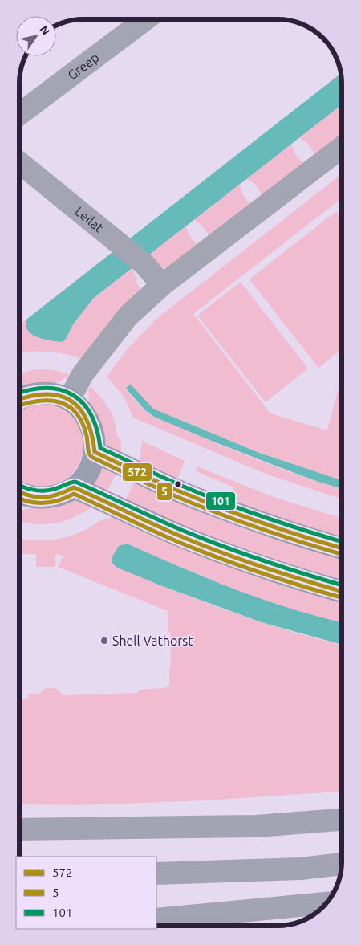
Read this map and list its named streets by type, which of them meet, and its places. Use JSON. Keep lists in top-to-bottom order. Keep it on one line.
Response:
{"streets":{"street":["Greep","Leilat"]},"places":["Shell Vathorst"],"lines":["transit line 101","transit line 572","transit line 5"],"legend":["572","5","101"],"north":"top right"}
